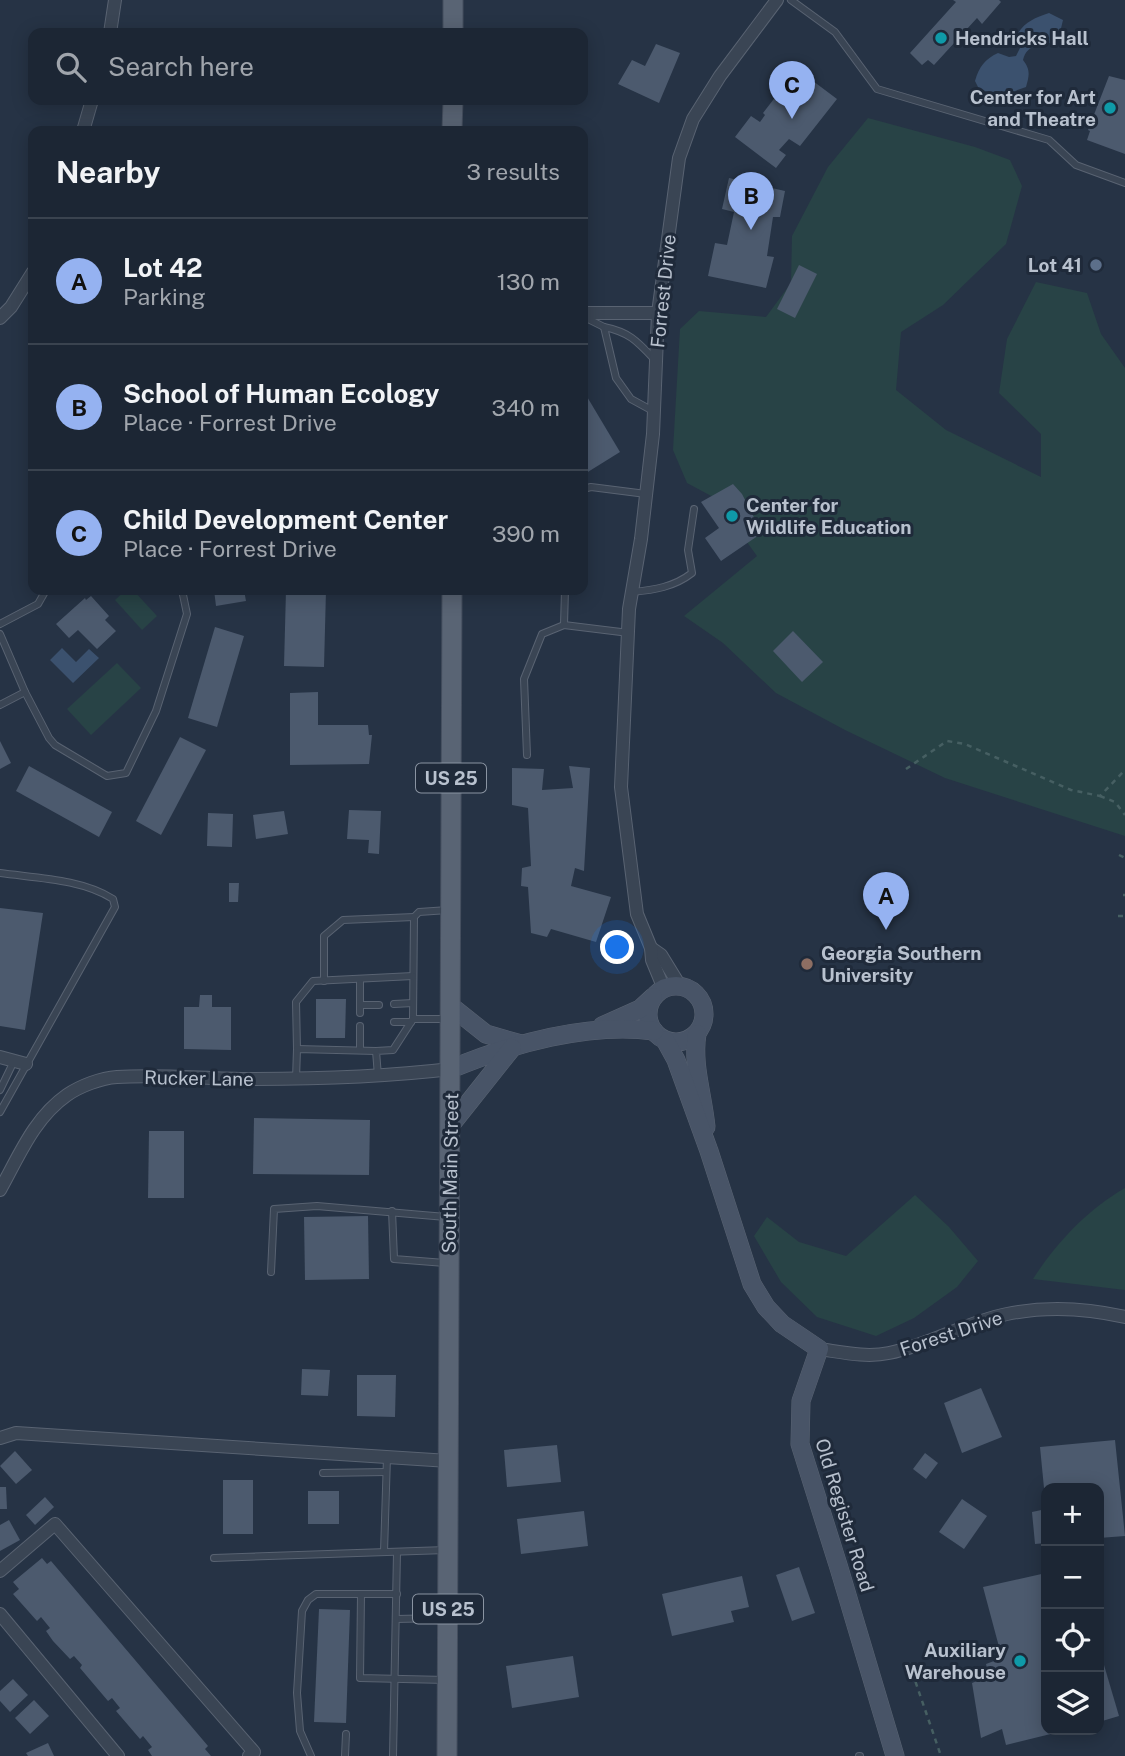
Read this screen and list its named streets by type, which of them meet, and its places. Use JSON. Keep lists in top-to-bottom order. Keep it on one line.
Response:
{"streets":{"main road":["US 25","South Main Street"],"street":["Forrest Drive","Rucker Lane","Forest Drive","Old Register Road"]},"crossings":[["Rucker Lane","South Main Street"],["Forest Drive","Old Register Road"]],"places":["Hendricks Hall","Center for Art and Theatre","Lot 41","Center for Wildlife Education","Georgia Southern University","Auxiliary Warehouse"],"page":{"search":"Search here","pins":["C","B","A"],"heading":["Nearby","3 results"],"list":[{"mark":"A","name":"Lot 42","note":"Parking","value":"130 m"},{"mark":"B","name":"School of Human Ecology","note":"Place · Forrest Drive","value":"340 m"},{"mark":"C","name":"Child Development Center","note":"Place · Forrest Drive","value":"390 m"}],"map_buttons":["+","−"]}}
